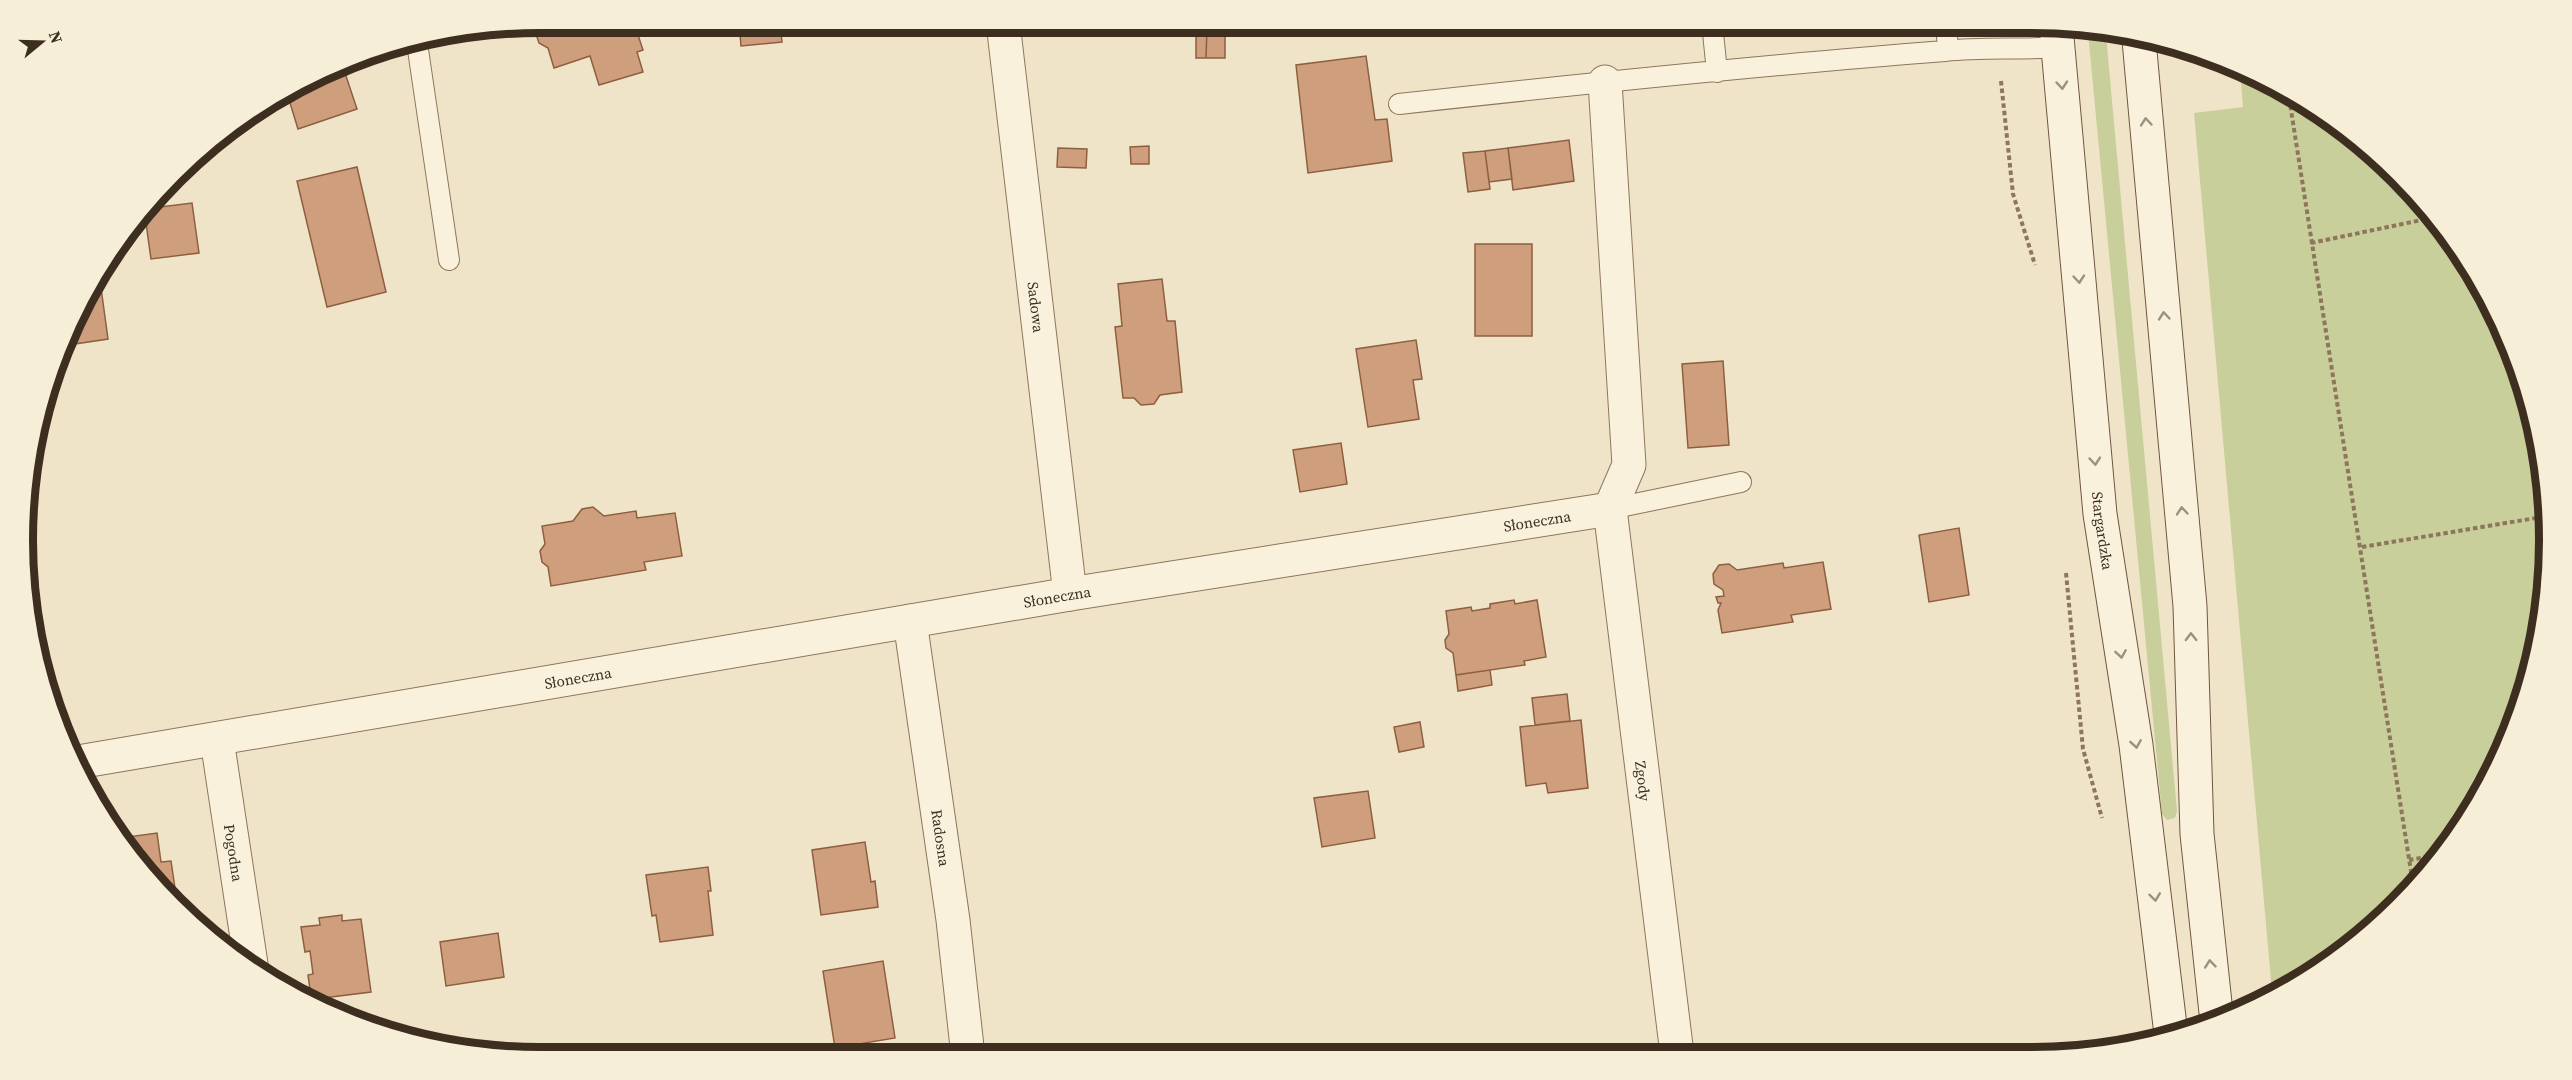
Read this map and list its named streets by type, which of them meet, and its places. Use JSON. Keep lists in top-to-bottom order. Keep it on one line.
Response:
{"streets":{"street":["Sadowa","Słoneczna","Stargardzka","Zgody","Radosna","Pogodna"]},"crossings":[["Sadowa","Słoneczna"],["Słoneczna","Zgody"],["Słoneczna","Radosna"],["Słoneczna","Pogodna"]],"north":"right"}
